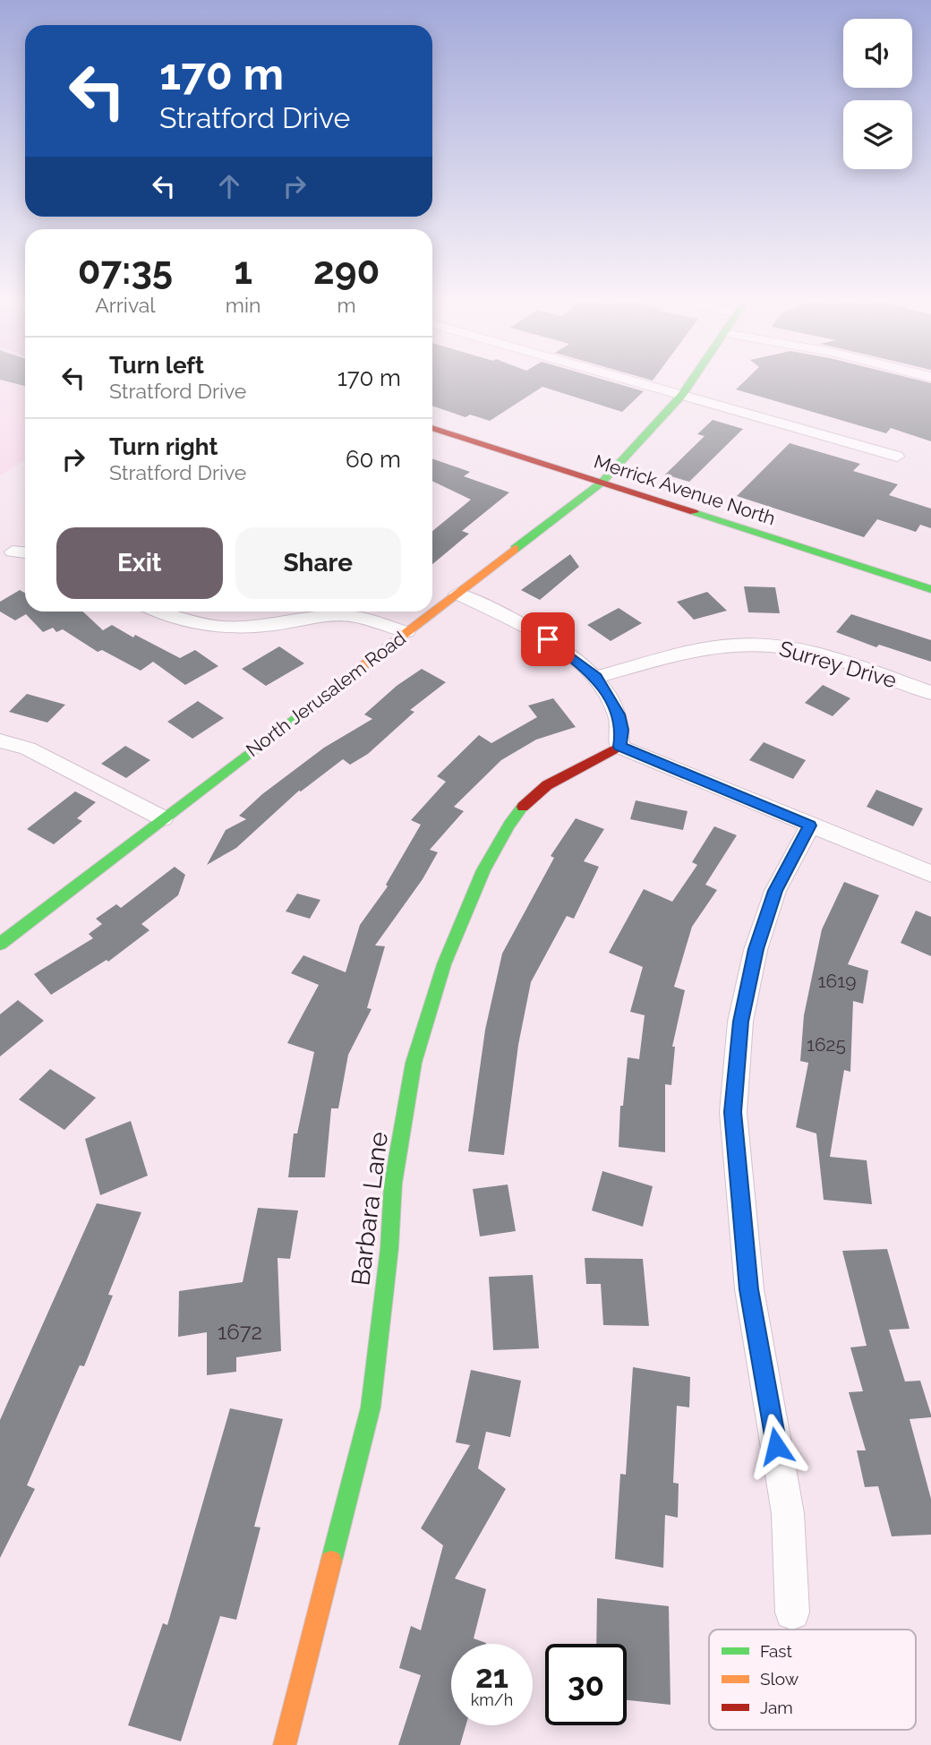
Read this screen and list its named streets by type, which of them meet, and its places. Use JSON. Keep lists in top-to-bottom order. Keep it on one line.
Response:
{"streets":{"main road":["Merrick Avenue North","North Jerusalem Road","Barbara Lane"],"street":["Surrey Drive"]},"crossings":[["Merrick Avenue North","North Jerusalem Road"]],"house_numbers":["1619","1625","1672"],"legend":["Fast","Slow","Jam"],"page":{"turn":["170 m","Stratford Drive"],"eta":["07:35","Arrival","1","min","290","m"],"list":[{"name":"Turn left","note":"Stratford Drive","value":"170 m"},{"name":"Turn right","note":"Stratford Drive","value":"60 m"}],"buttons":["Exit","Share"],"speed":"21 km/h","limit":"30"}}
